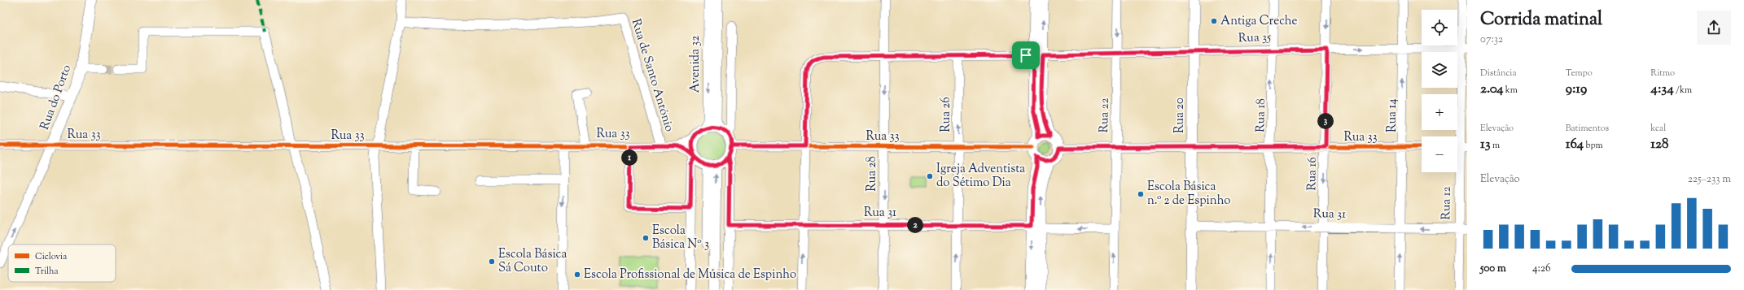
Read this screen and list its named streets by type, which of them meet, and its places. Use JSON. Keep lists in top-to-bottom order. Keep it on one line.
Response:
{"streets":{"main road":["Avenida 32","Rua do Porto","Rua 20"],"street":["Rua 35","Rua de Santo António","Rua 26","Rua 22","Rua 18","Rua 14","Rua 33","Rua 28","Rua 16","Rua 12","Rua 31"]},"crossings":[["Rua 35","Rua 26"],["Rua 35","Rua 22"],["Rua 35","Rua 20"],["Rua 35","Rua 18"],["Rua 35","Rua 14"],["Rua 35","Rua 33"],["Rua 35","Rua 28"],["Rua 35","Rua 16"],["Rua 35","Rua 12"],["Avenida 32","Rua 33"],["Rua de Santo António","Rua 33"],["Rua do Porto","Rua 33"],["Rua 26","Rua 33"],["Rua 26","Rua 31"],["Rua 22","Rua 33"],["Rua 22","Rua 31"],["Rua 20","Rua 33"],["Rua 20","Rua 31"],["Rua 18","Rua 33"],["Rua 18","Rua 31"],["Rua 14","Rua 33"],["Rua 14","Rua 31"],["Rua 33","Rua 28"],["Rua 33","Rua 16"],["Rua 28","Rua 31"],["Rua 16","Rua 31"],["Rua 12","Rua 31"]],"one_way":["Rua 26","Rua 18","Rua 14","Rua 16"],"places":["Antiga Creche","Igreja Adventista do Sétimo Dia","Escola Básica n.º 2 de Espinho","Escola Básica Nº 3","Escola Básica Sá Couto","Escola Profissional de Música de Espinho"],"legend":["Ciclovia","Trilha"],"page":{"heading":["Corrida matinal","07:32"],"map_buttons":["+","−"],"stats":[["Distância","2.04 km"],["Tempo","9:19"],["Ritmo","4:34 /km"],["Elevação","13 m"],["Batimentos","164 bpm"],["kcal","128"]],"pins":["3","1","2"],"chart":["Elevação","225–233 m"],"list":[{"name":"500 m","note":"4:26"}]}}
